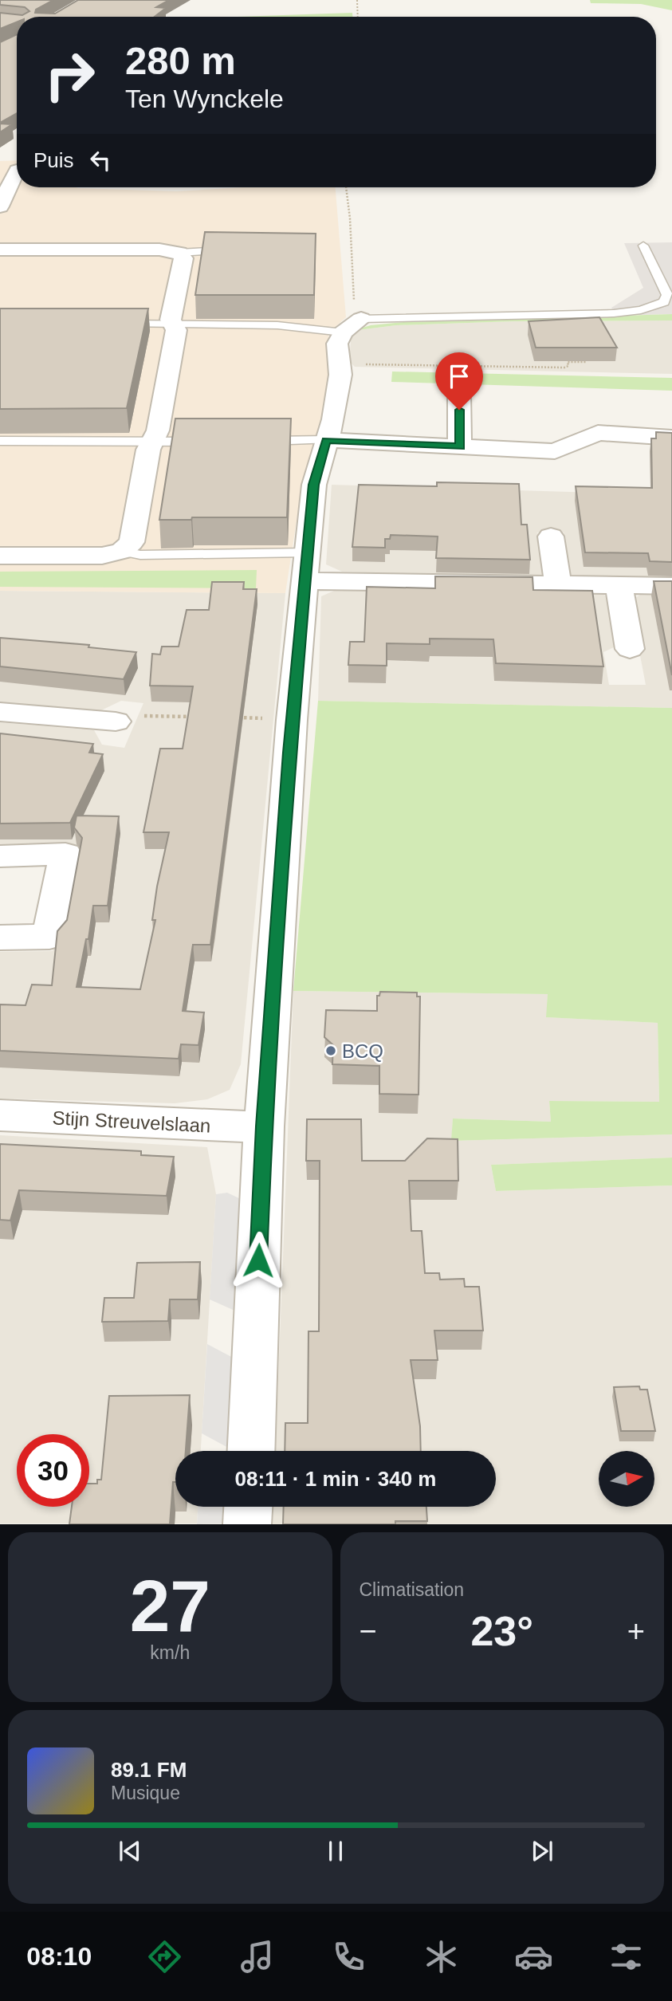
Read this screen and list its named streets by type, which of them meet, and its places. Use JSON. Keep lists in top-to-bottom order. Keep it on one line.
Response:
{"streets":{"street":["Stijn Streuvelslaan"]},"places":["BCQ"],"north":"right","page":{"turn":["280 m","Ten Wynckele"],"then":"Puis","limit":"30","trip":"08:11 · 1 min · 340 m","tile":[["27","km/h"],"Climatisation"],"heat":["−","23°","+"],"song":["89.1 FM","Musique"],"tabs":"08:10"}}
